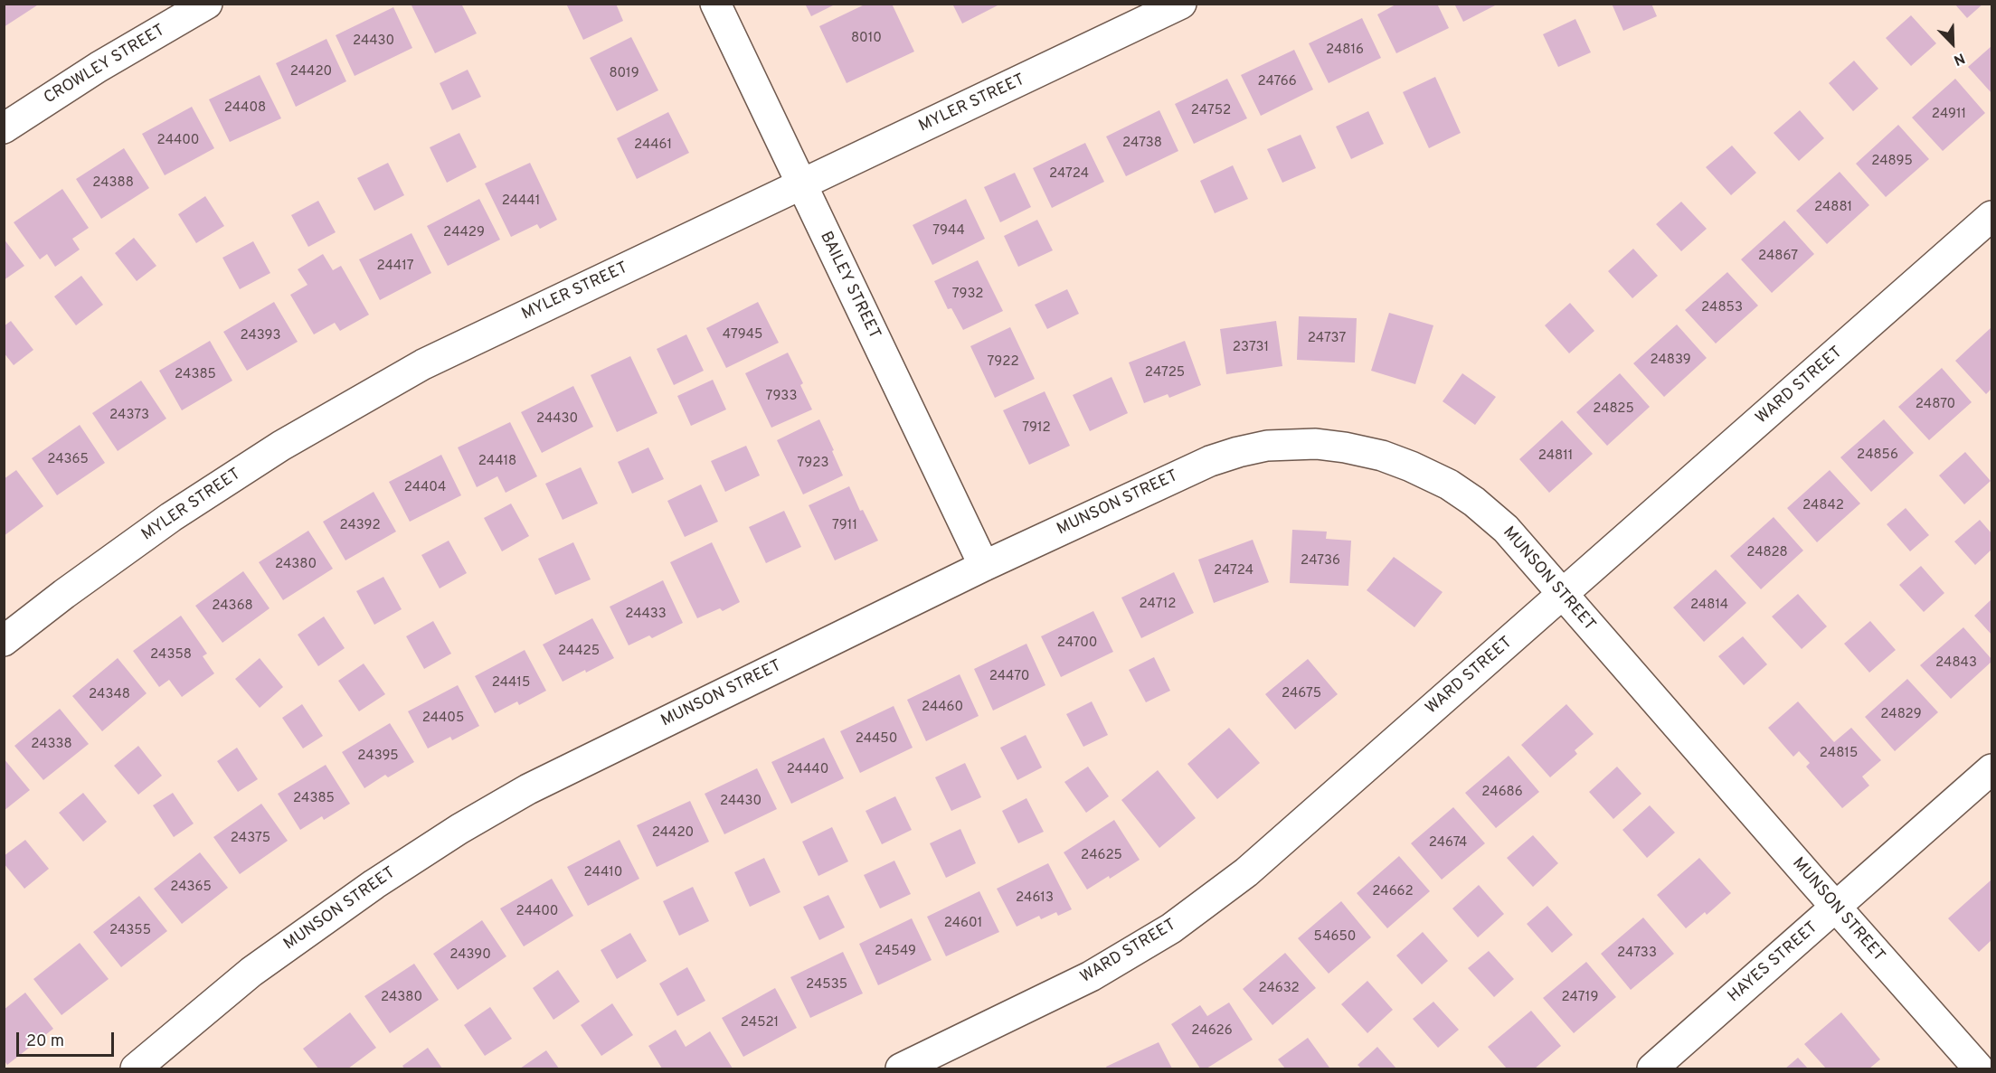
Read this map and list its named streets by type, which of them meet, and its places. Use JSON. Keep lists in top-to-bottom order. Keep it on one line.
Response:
{"streets":{"street":["CROWLEY STREET","MYLER STREET","BAILEY STREET","WARD STREET","MUNSON STREET","HAYES STREET"]},"crossings":[["MYLER STREET","BAILEY STREET"],["BAILEY STREET","MUNSON STREET"],["WARD STREET","MUNSON STREET"],["MUNSON STREET","HAYES STREET"]],"house_numbers":["8010","24430","24816","24420","8019","24766","24408","24752","24911","24400","24738","24461","24895","24724","24388","24441","24881","7944","24429","24867","24417","7932","24853","47945","24393","24737","23731","24839","7922","24725","24385","7933","24870","24825","24373","24430","7912","24856","24811","24365","24418","7923","24404","24842","24392","7911","24828","24736","24380","24724","24712","24814","24368","24433","24700","24425","24358","24843","24470","24415","24675","24348","24460","24829","24405","24450","24338","24815","24395","24440","24686","24385","24430","24420","24375","24674","24625","24410","24365","24662","24613","24400","24601","24355","54650","24549","24733","24390","24535","24632","24380","24719","24521","24626"],"scale_bar":"20 m","north":"bottom right"}
